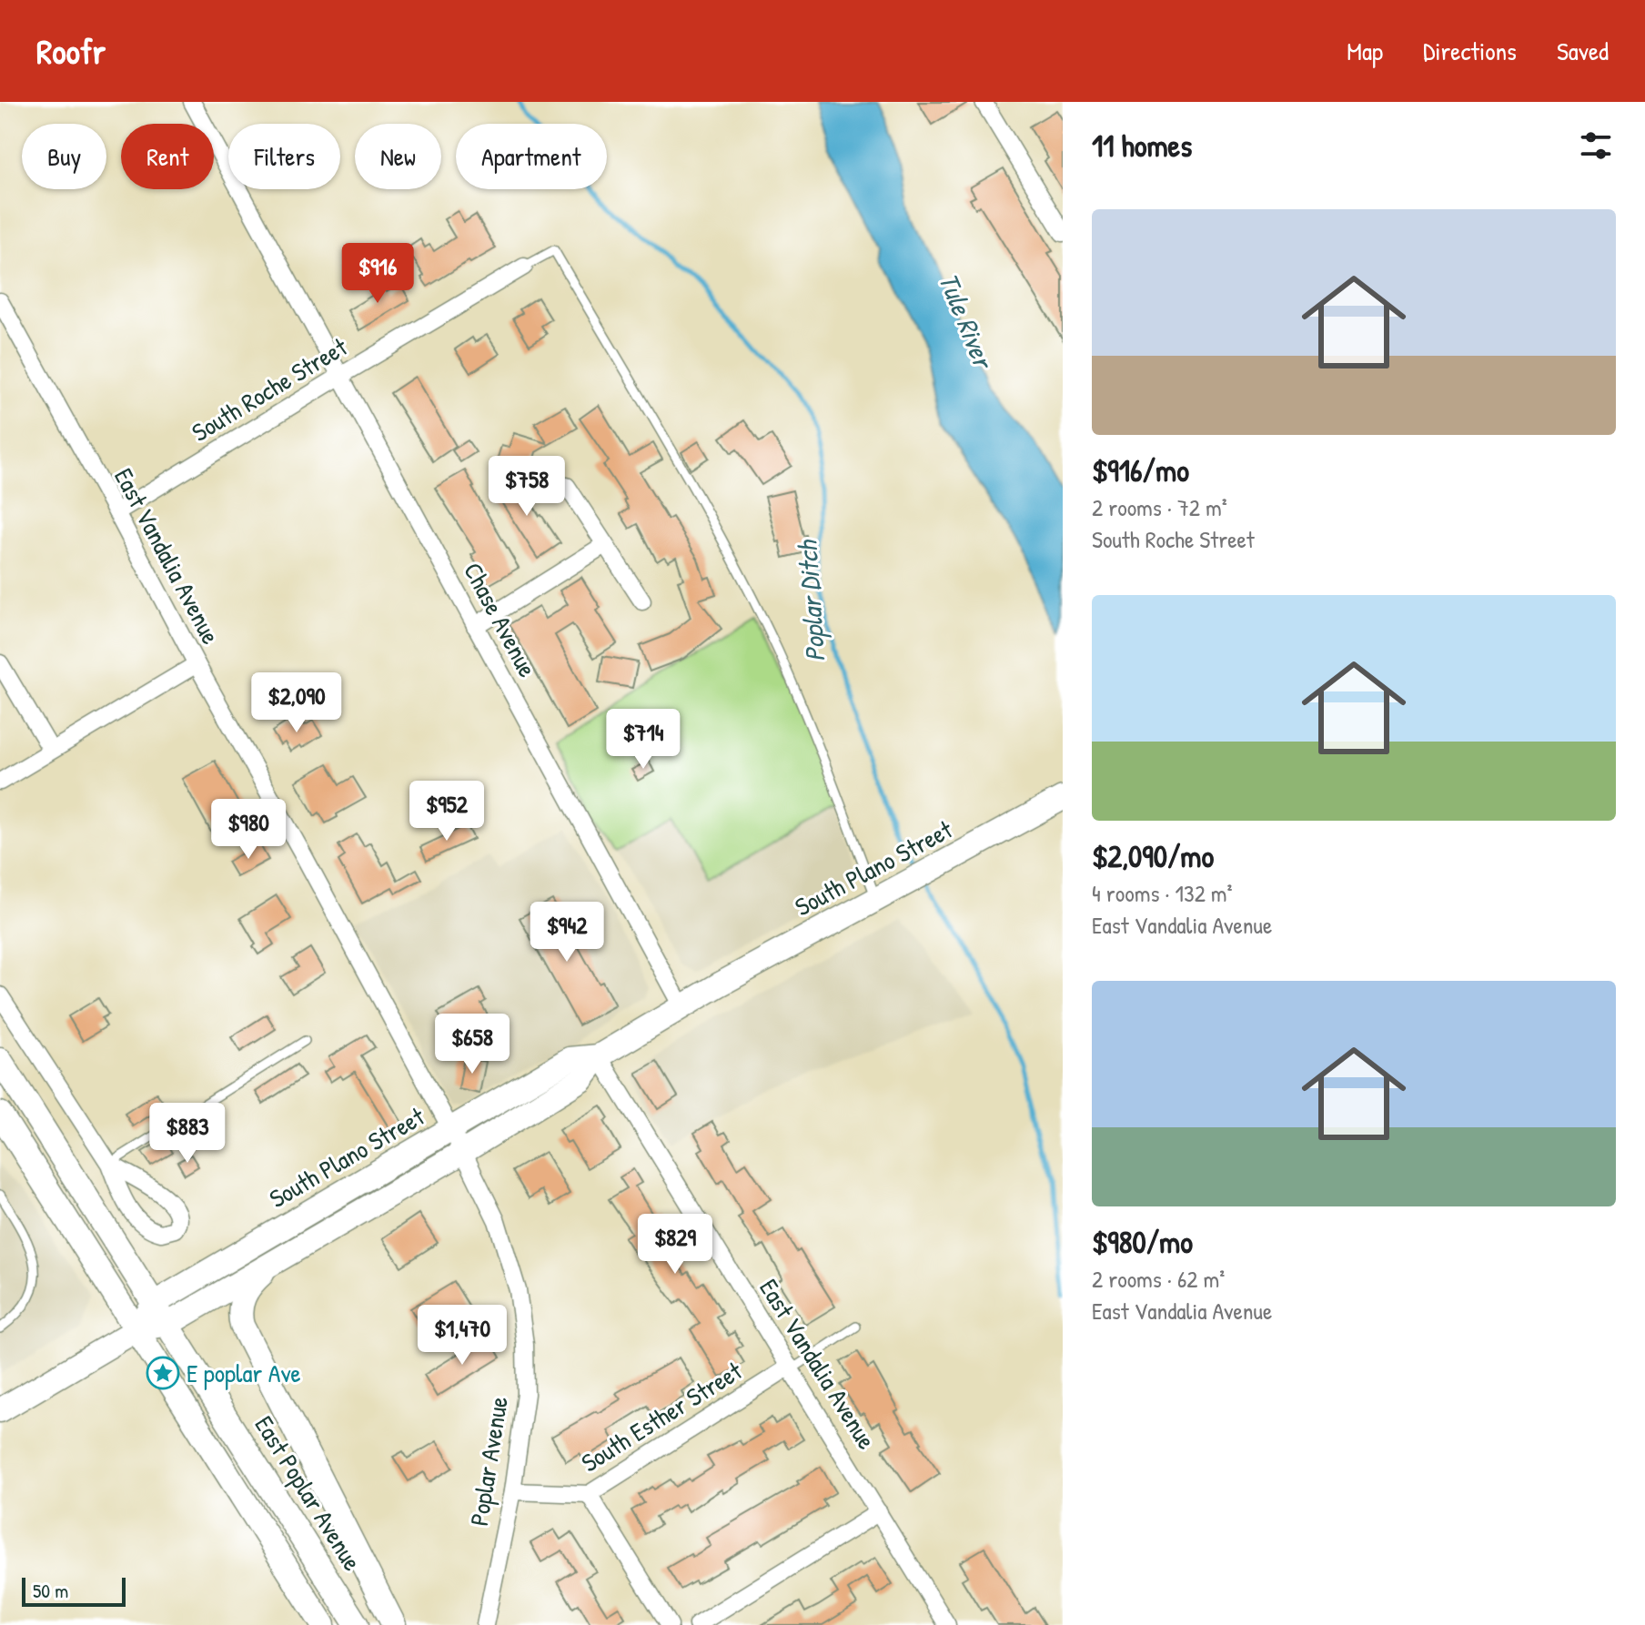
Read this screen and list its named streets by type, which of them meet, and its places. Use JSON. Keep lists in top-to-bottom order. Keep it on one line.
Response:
{"streets":{"main road":["South Plano Street","East Poplar Avenue"],"street":["South Roche Street","East Vandalia Avenue","Chase Avenue","South Esther Street","Poplar Avenue"]},"crossings":[["South Roche Street","East Vandalia Avenue"],["South Roche Street","Chase Avenue"],["East Vandalia Avenue","South Plano Street"],["East Vandalia Avenue","South Esther Street"],["East Vandalia Avenue","Poplar Avenue"],["Chase Avenue","South Plano Street"],["South Plano Street","Poplar Avenue"],["South Plano Street","East Poplar Avenue"],["South Esther Street","Poplar Avenue"]],"water":["Tule River","Poplar Ditch"],"places":{"place":["E poplar Ave"]},"scale_bar":"50 m","page":{"header":"Roofr","nav":["Map","Directions","Saved"],"heading":"11 homes","chip":["Buy","Rent","Filters","New","Apartment"],"list":[{"name":"$916/mo","note":"2 rooms · 72 m² · South Roche Street"},{"name":"$2,090/mo","note":"4 rooms · 132 m² · East Vandalia Avenue"},{"name":"$980/mo","note":"2 rooms · 62 m² · East Vandalia Avenue"}],"price":["$916","$758","$2,090","$714","$952","$980","$942","$658","$883","$829","$1,470"],"scale":"50 m"}}
